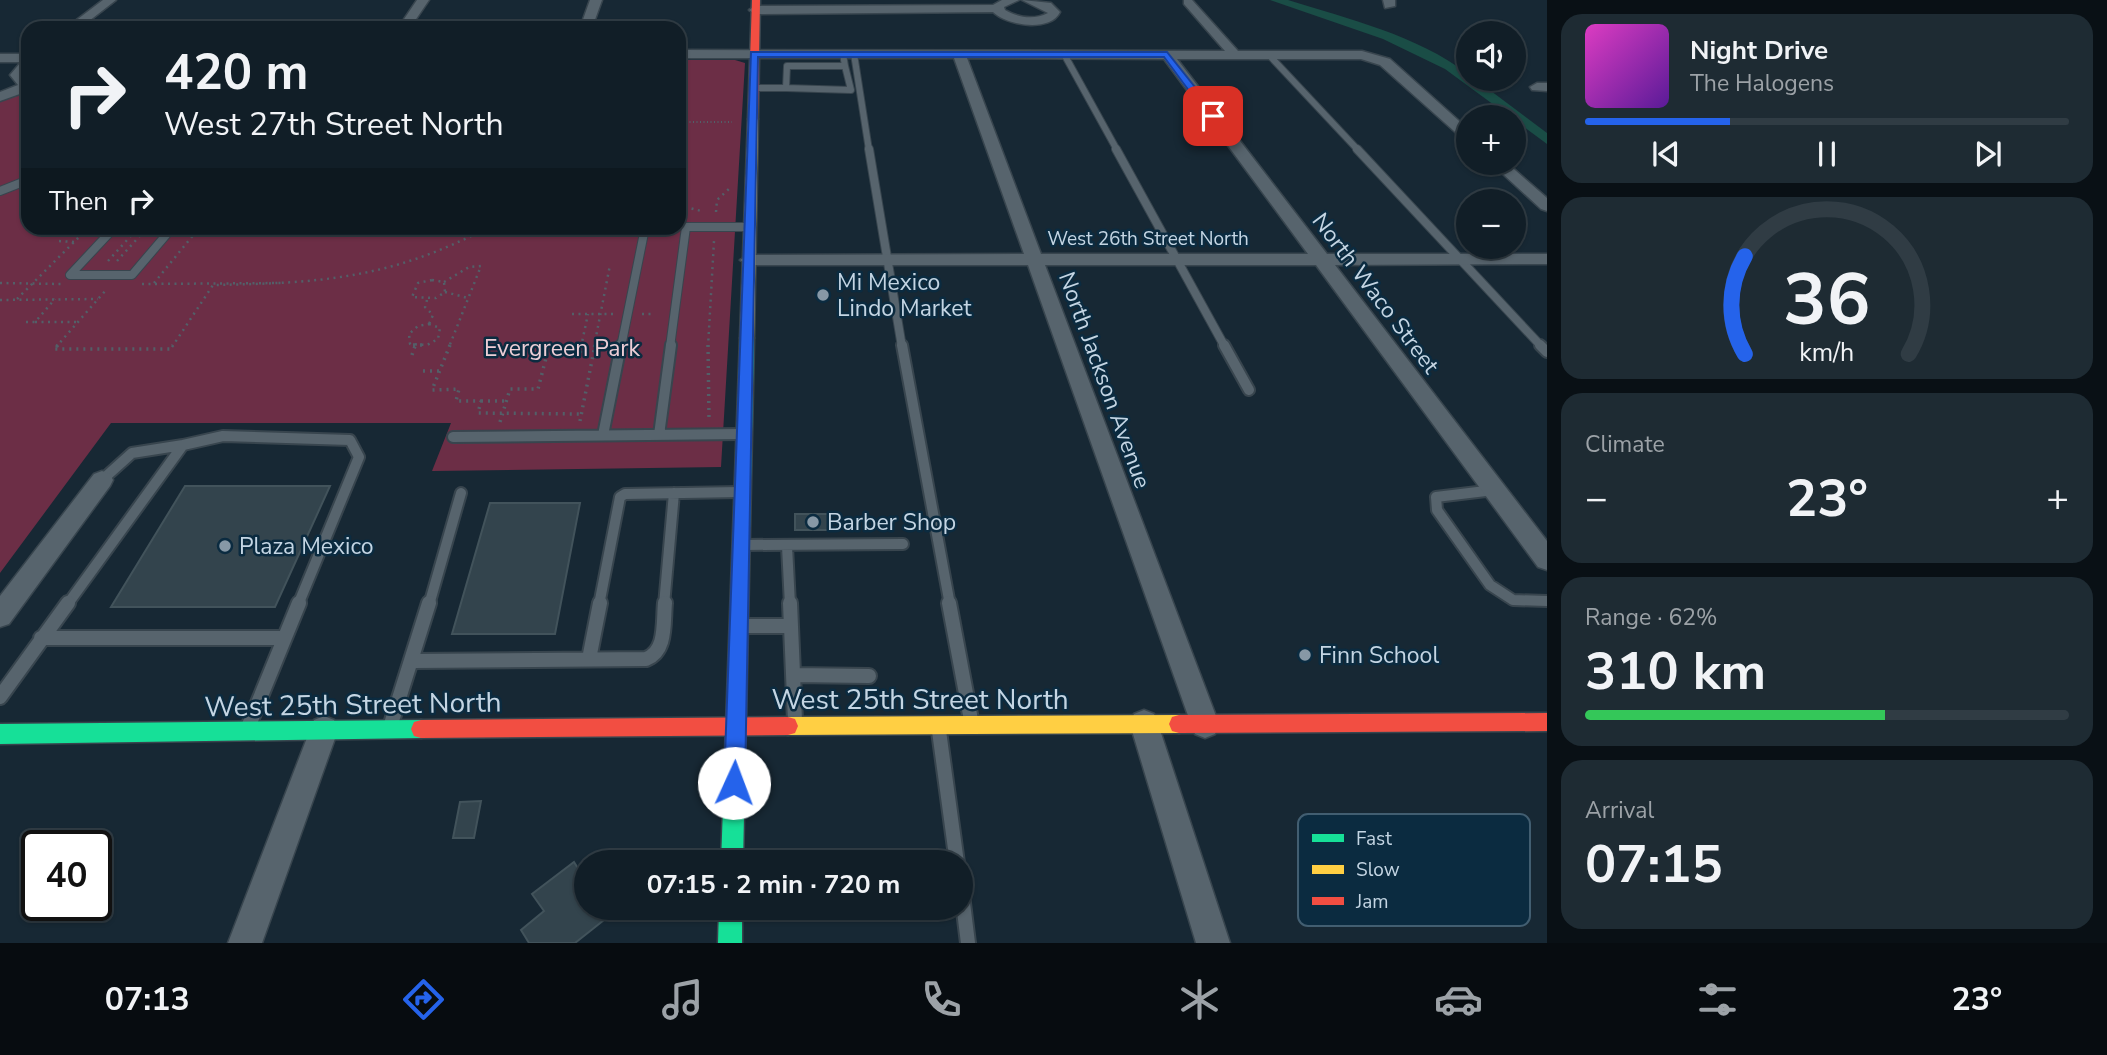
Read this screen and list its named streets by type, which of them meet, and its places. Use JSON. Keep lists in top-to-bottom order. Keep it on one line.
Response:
{"streets":{"street":["West 26th Street North","North Waco Street","North Jackson Avenue","West 25th Street North"]},"crossings":[["West 26th Street North","North Waco Street"],["West 26th Street North","North Jackson Avenue"],["North Jackson Avenue","West 25th Street North"]],"parks":["Evergreen Park"],"places":["Mi Mexico Lindo Market","Barber Shop","Plaza Mexico","Finn School"],"legend":["Fast","Slow","Jam"],"page":{"map_buttons":["+","−"],"turn":["420 m","West 27th Street North"],"song":["Night Drive","The Halogens"],"then":"Then","tile":["Climate",["Range · 62%","310 km"],["Arrival","07:15"]],"heat":["−","23°","+"],"limit":"40","trip":"07:15 · 2 min · 720 m","tabs":["07:13","23°"],"gauge":["36","km/h"]}}
